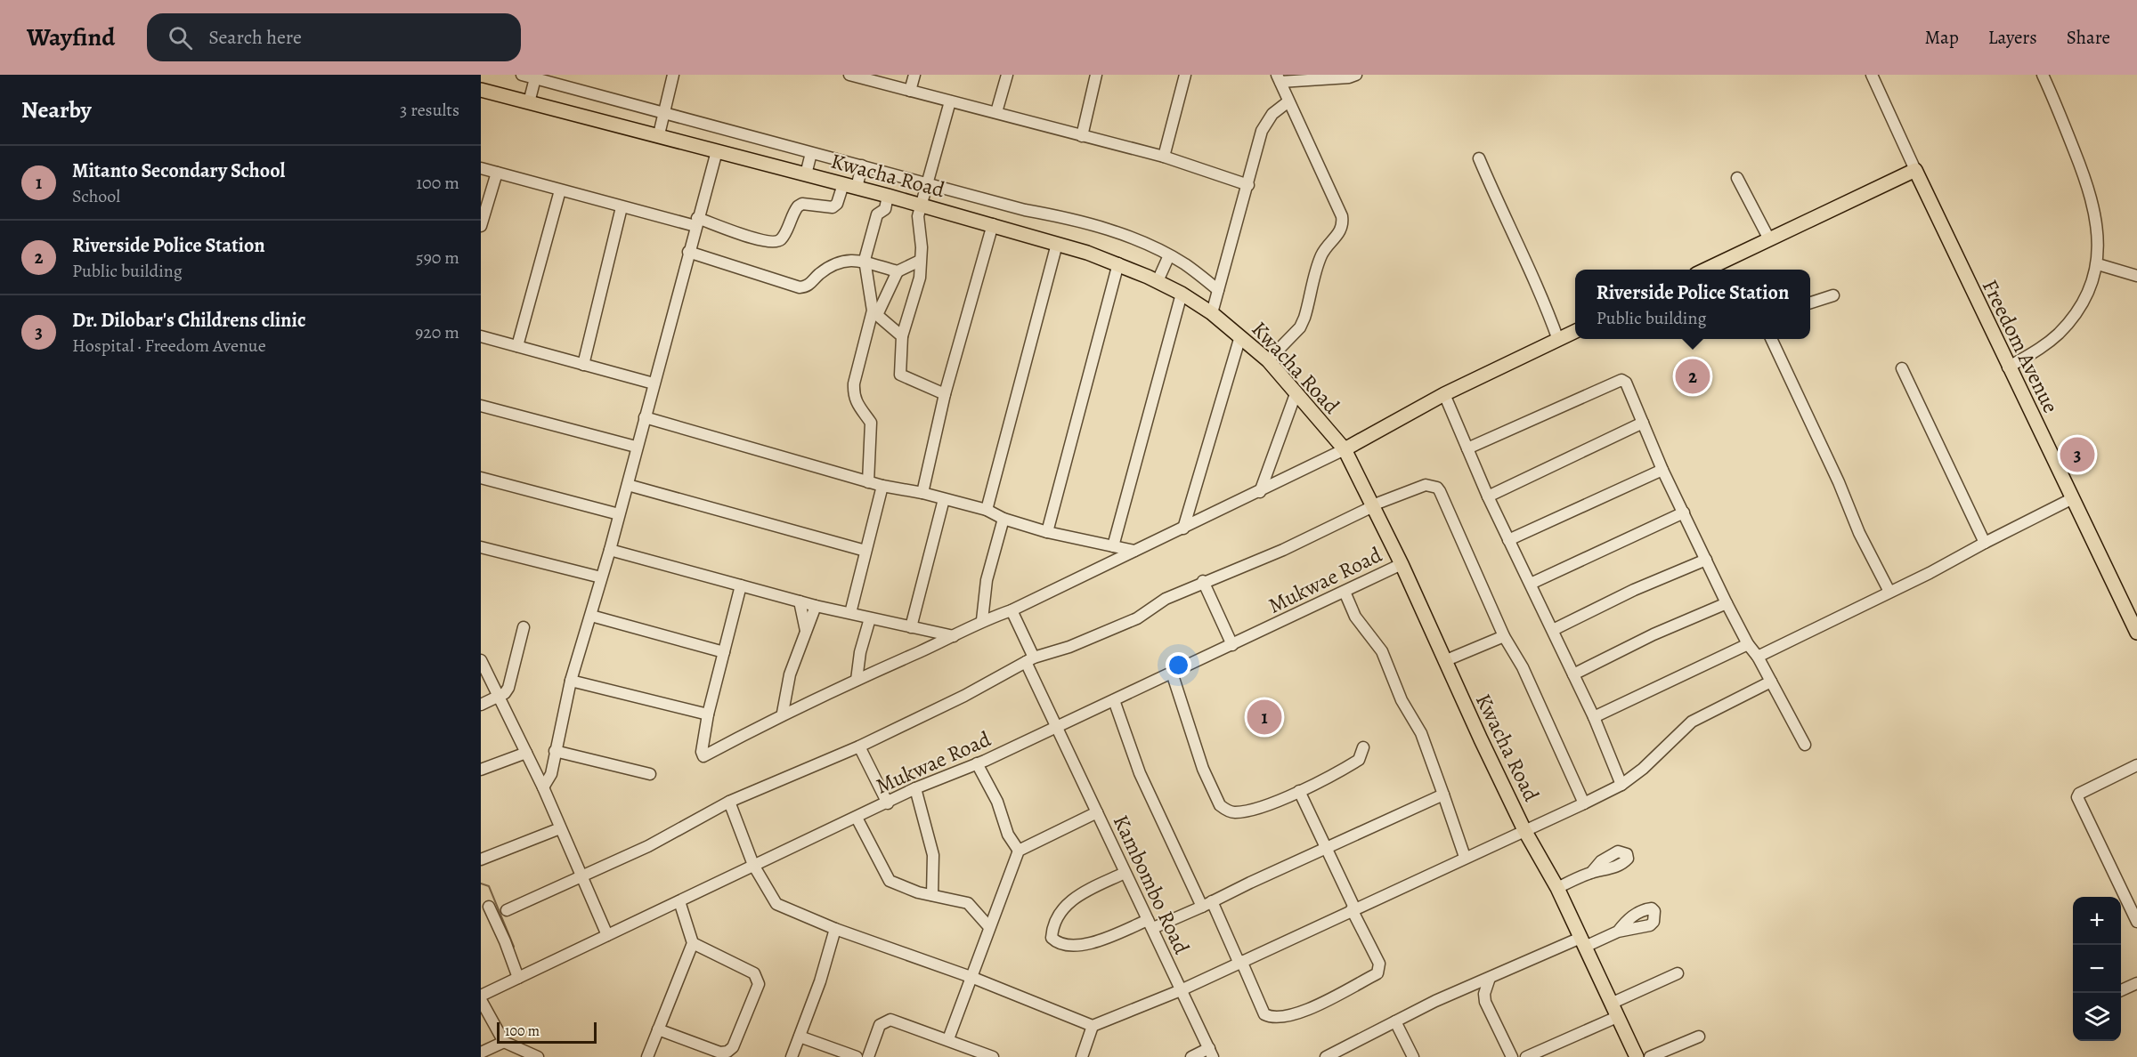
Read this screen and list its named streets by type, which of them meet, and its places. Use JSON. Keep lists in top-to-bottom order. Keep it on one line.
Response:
{"streets":{"main road":["Kwacha Road","Freedom Avenue"],"street":["Mukwae Road","Kambombo Road"]},"crossings":[["Kwacha Road","Mukwae Road"],["Mukwae Road","Kambombo Road"]],"scale_bar":"100 m","page":{"header":"Wayfind","search":"Search here","nav":["Map","Layers","Share"],"heading":["Nearby","3 results"],"list":[{"mark":"1","name":"Mitanto Secondary School","note":"School","value":"100 m"},{"mark":"2","name":"Riverside Police Station","note":"Public building","value":"590 m"},{"mark":"3","name":"Dr. Dilobar's Childrens clinic","note":"Hospital · Freedom Avenue","value":"920 m"}],"popup":["Riverside Police Station","Public building"],"pins":["2","3","1"],"map_buttons":["+","−"],"scale":"100 m"}}
